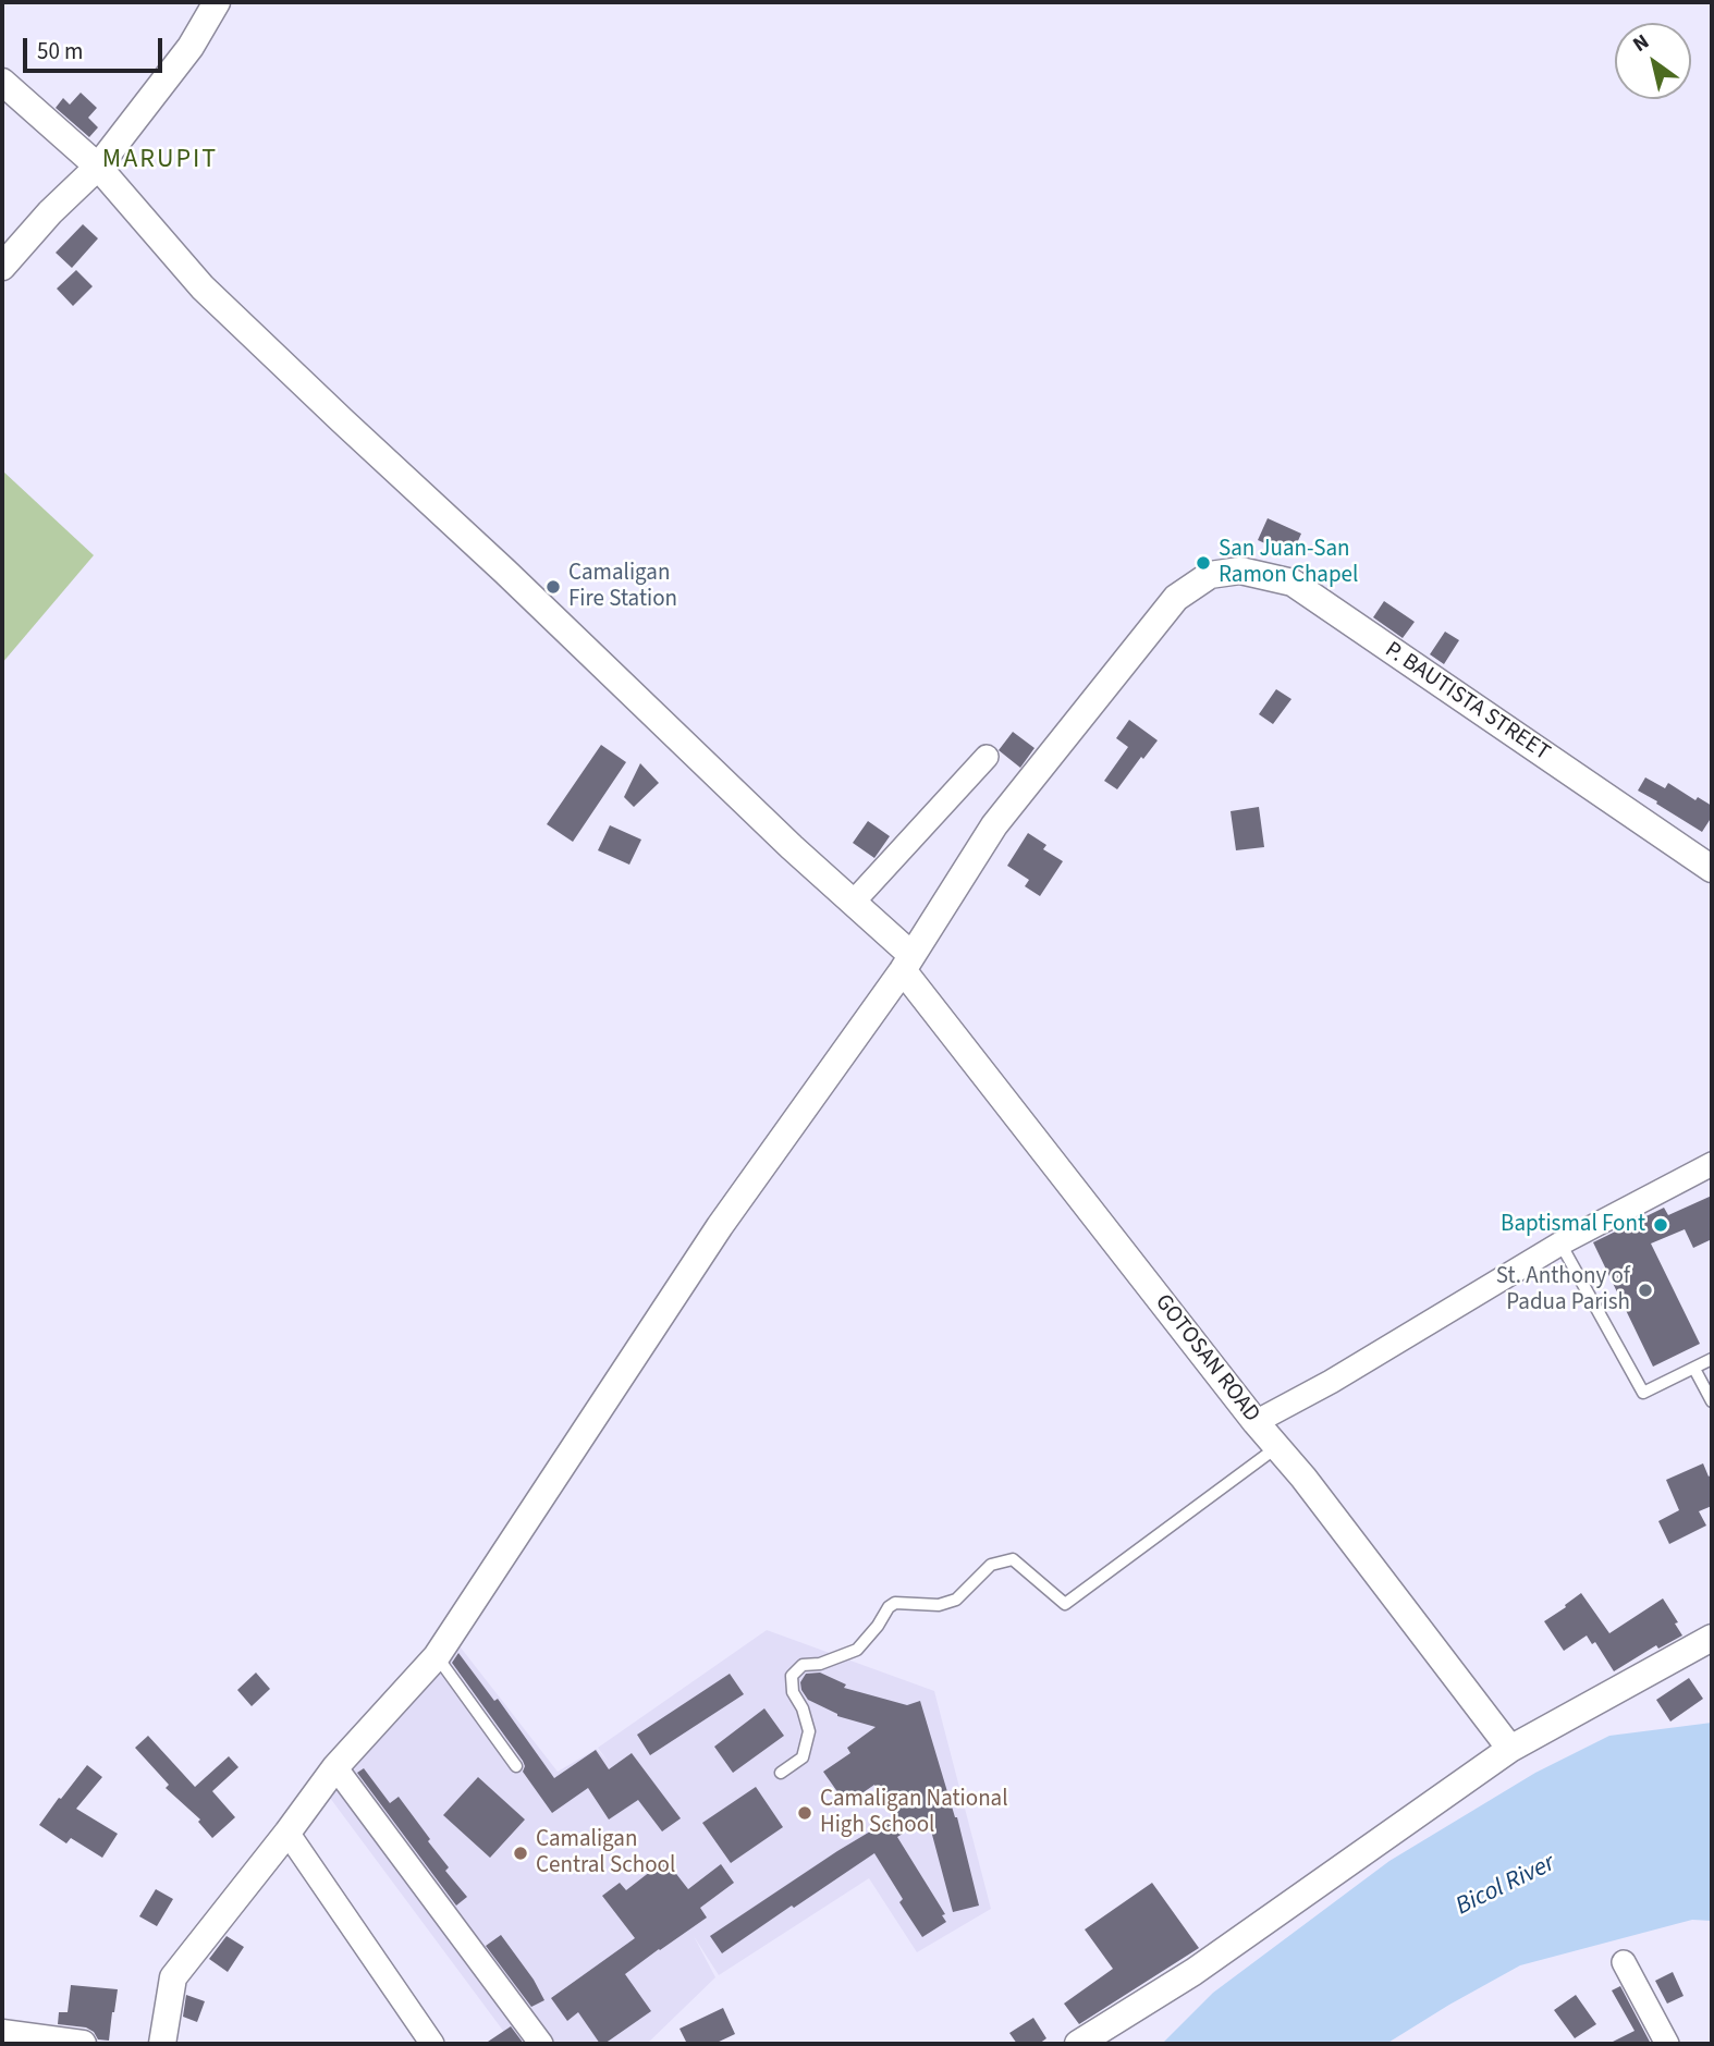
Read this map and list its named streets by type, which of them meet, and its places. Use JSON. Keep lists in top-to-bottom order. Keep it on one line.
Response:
{"streets":{"street":["P. BAUTISTA STREET","GOTOSAN ROAD"]},"crossings":[["P. BAUTISTA STREET","GOTOSAN ROAD"]],"districts":["MARUPIT"],"water":["Bicol River"],"places":["San Juan-San Ramon Chapel","Camaligan Fire Station","Baptismal Font","St. Anthony of Padua Parish","Camaligan National High School","Camaligan Central School"],"scale_bar":"50 m","north":"top left"}
